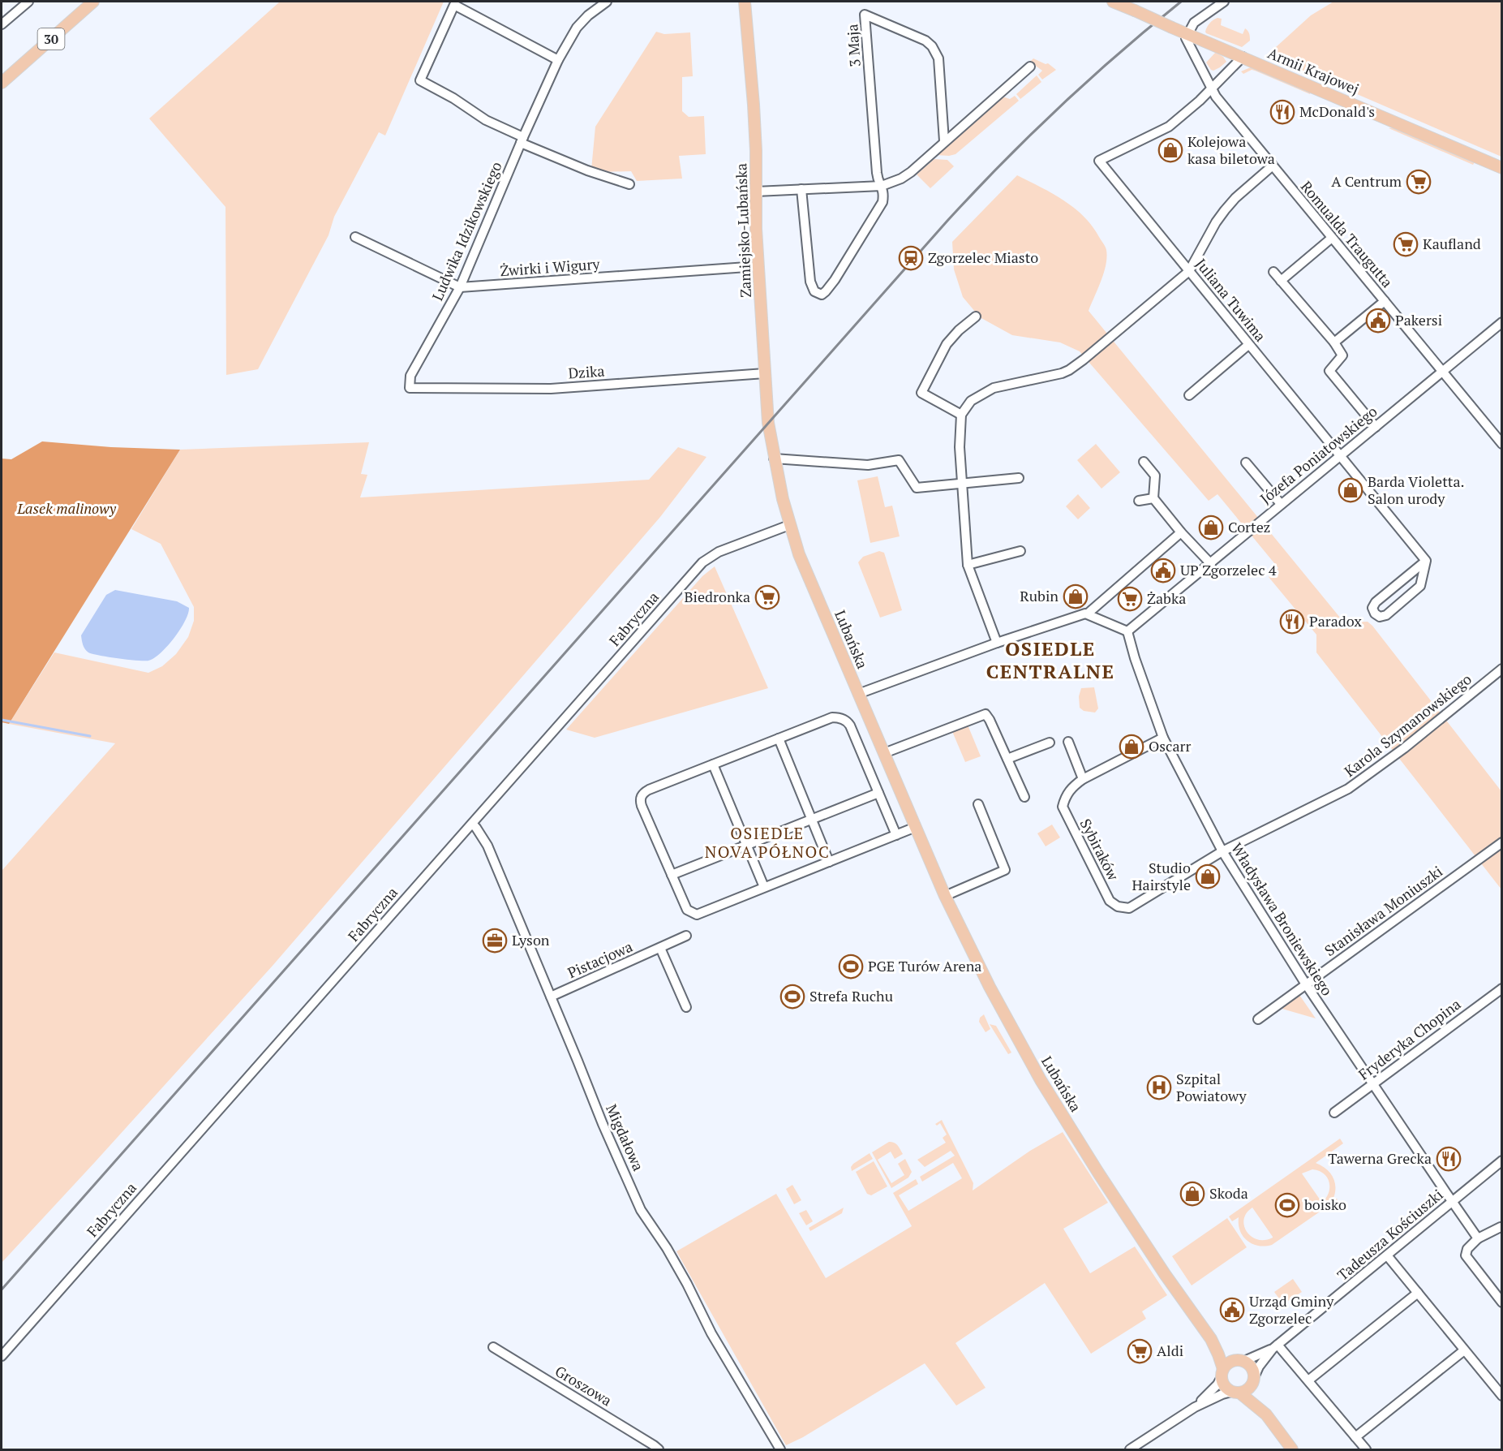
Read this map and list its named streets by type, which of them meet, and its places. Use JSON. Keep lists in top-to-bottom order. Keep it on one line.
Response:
{"streets":{"main road":["30","Armii Krajowej","Zamiejsko-Lubańska","Lubańska"],"street":["3 Maja","Ludwika Idzikowskiego","Romualda Traugutta","Żwirki i Wigury","Juliana Tuwima","Dzika","Józefa Poniatowskiego","Fabryczna","Karola Szymanowskiego","Sybiraków","Stanisława Moniuszki","Władysława Broniewskiego","Pistacjowa","Fryderyka Chopina","Migdałowa","Tadeusza Kościuszki","Groszowa"]},"crossings":[["Armii Krajowej","Romualda Traugutta"],["Zamiejsko-Lubańska","Żwirki i Wigury"],["Zamiejsko-Lubańska","Dzika"],["Zamiejsko-Lubańska","Lubańska"],["Ludwika Idzikowskiego","Żwirki i Wigury"],["Ludwika Idzikowskiego","Dzika"],["Romualda Traugutta","Juliana Tuwima"],["Romualda Traugutta","Józefa Poniatowskiego"],["Juliana Tuwima","Józefa Poniatowskiego"],["Józefa Poniatowskiego","Władysława Broniewskiego"],["Fabryczna","Lubańska"],["Fabryczna","Migdałowa"],["Lubańska","Tadeusza Kościuszki"],["Karola Szymanowskiego","Sybiraków"],["Karola Szymanowskiego","Władysława Broniewskiego"],["Sybiraków","Władysława Broniewskiego"],["Stanisława Moniuszki","Władysława Broniewskiego"],["Władysława Broniewskiego","Fryderyka Chopina"],["Władysława Broniewskiego","Tadeusza Kościuszki"],["Pistacjowa","Migdałowa"]],"districts":["OSIEDLE CENTRALNE","OSIEDLE NOVA PÓŁNOC"],"parks":["Lasek malinowy"],"places":{"restaurant":["McDonald's","Paradox","Tawerna Grecka"],"shop":["Kolejowa kasa biletowa","Barda Violetta. Salon urody","Cortez","Rubin","Oscarr","Studio Hairstyle","Skoda"],"supermarket":["A Centrum","Kaufland","Biedronka","Żabka","Aldi"],"station":["Zgorzelec Miasto"],"public building":["Pakersi","UP Zgorzelec 4","Urząd Gminy Zgorzelec"],"office":["Lyson"],"sports":["PGE Turów Arena","Strefa Ruchu","boisko"],"hospital":["Szpital Powiatowy"]}}
